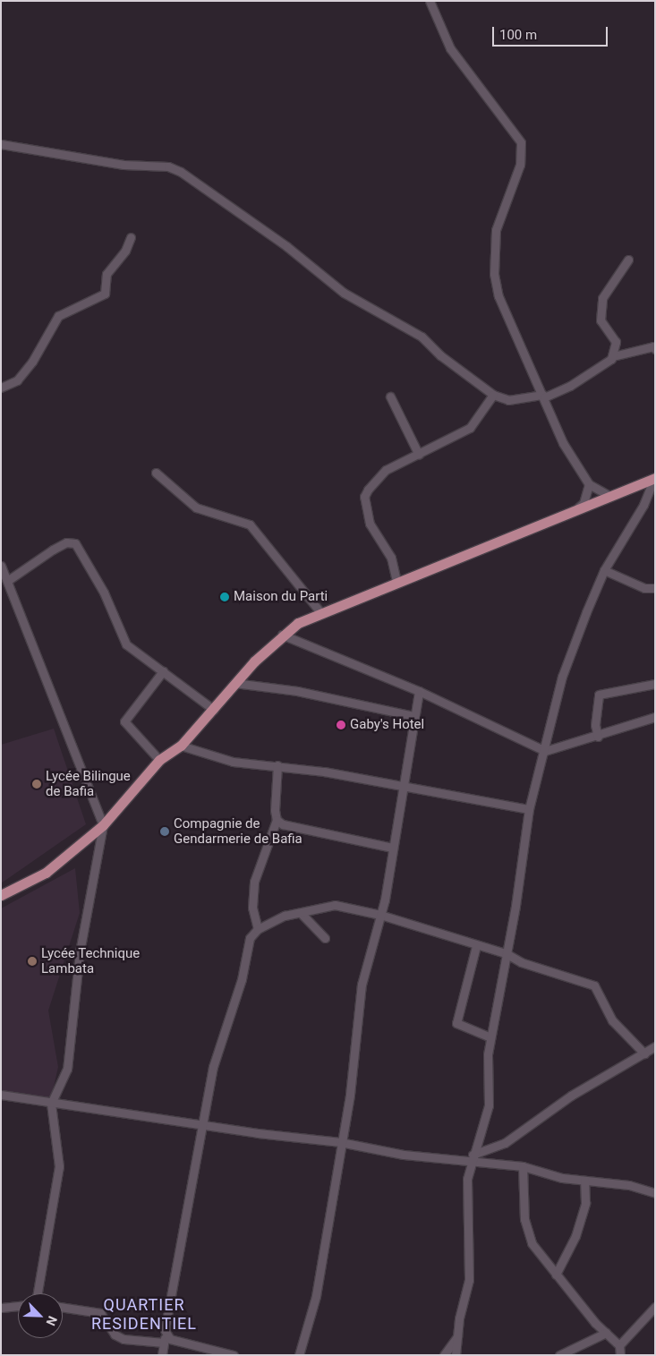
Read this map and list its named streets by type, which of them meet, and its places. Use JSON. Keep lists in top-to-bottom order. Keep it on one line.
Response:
{"districts":["QUARTIER RESIDENTIEL"],"places":["Maison du Parti","Gaby's Hotel","Lycée Bilingue de Bafia","Compagnie de Gendarmerie de Bafia","Lycée Technique Lambata"],"scale_bar":"100 m","north":"bottom right"}
